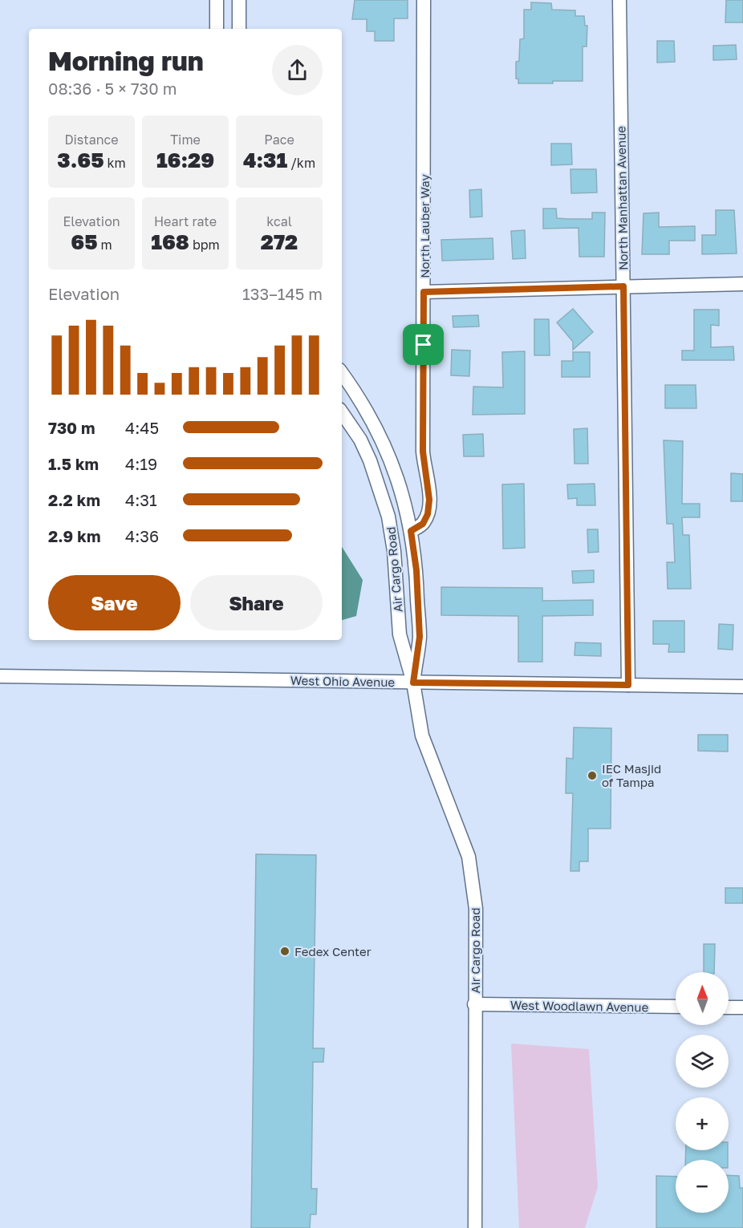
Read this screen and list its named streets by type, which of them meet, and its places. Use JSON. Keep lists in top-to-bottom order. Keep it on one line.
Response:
{"streets":{"street":["North Manhattan Avenue","North Lauber Way","Air Cargo Road","West Ohio Avenue","West Woodlawn Avenue"]},"crossings":[["North Manhattan Avenue","West Ohio Avenue"],["North Lauber Way","Air Cargo Road"],["Air Cargo Road","West Ohio Avenue"],["Air Cargo Road","West Woodlawn Avenue"]],"places":["IEC Masjid of Tampa","Fedex Center"],"north":"top","page":{"heading":["Morning run","08:36 · 5 × 730 m"],"stats":[["Distance","3.65 km"],["Time","16:29"],["Pace","4:31 /km"],["Elevation","65 m"],["Heart rate","168 bpm"],["kcal","272"]],"chart":["Elevation","133–145 m"],"list":[{"name":"730 m","note":"4:45"},{"name":"1.5 km","note":"4:19"},{"name":"2.2 km","note":"4:31"},{"name":"2.9 km","note":"4:36"}],"buttons":["Save","Share"],"map_buttons":["+","−"]}}
